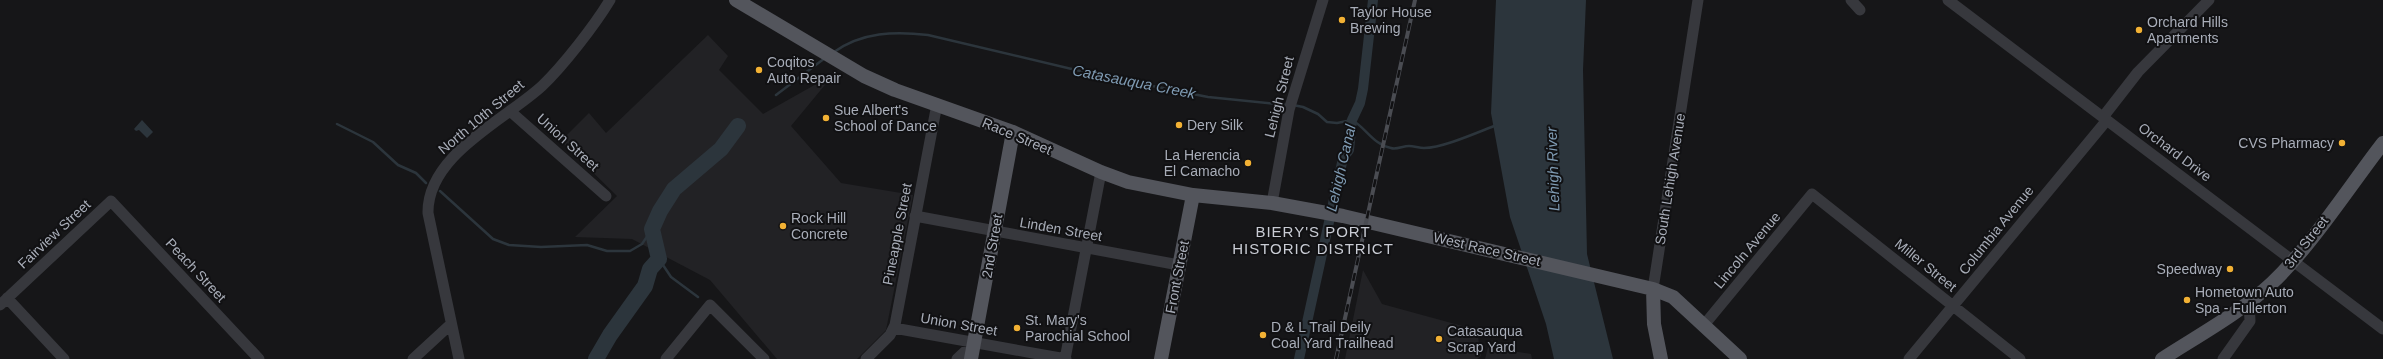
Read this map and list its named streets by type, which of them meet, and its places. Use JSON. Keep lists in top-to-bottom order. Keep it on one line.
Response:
{"streets":{"main road":["Race Street","South Lehigh Avenue","3rd Street","2nd Street","West Race Street","Front Street"],"street":["Lehigh Street","North 10th Street","Union Street","Orchard Drive","Linden Street","Columbia Avenue","Fairview Street","Pineapple Street","Lincoln Avenue","Miller Street","Peach Street"]},"crossings":[["Lehigh Street","Race Street"],["North 10th Street","Union Street"],["Race Street","Pineapple Street"],["Race Street","2nd Street"],["Race Street","West Race Street"],["Race Street","Front Street"],["Union Street","Pineapple Street"],["Union Street","2nd Street"],["Orchard Drive","Columbia Avenue"],["Orchard Drive","3rd Street"],["South Lehigh Avenue","West Race Street"],["Linden Street","Pineapple Street"],["Linden Street","2nd Street"],["Linden Street","Front Street"],["Columbia Avenue","Miller Street"],["Fairview Street","Peach Street"],["West Race Street","Lincoln Avenue"],["Lincoln Avenue","Miller Street"]],"districts":["BIERY'S PORT HISTORIC DISTRICT"],"water":["Catasauqua Creek","Lehigh Canal","Lehigh River"],"places":["Taylor House Brewing","Orchard Hills Apartments","Coqitos Auto Repair","Sue Albert's School of Dance","Dery Silk","CVS Pharmacy","La Herencia El Camacho","Rock Hill Concrete","Speedway","Hometown Auto Spa - Fullerton","St. Mary's Parochial School","D & L Trail Deily Coal Yard Trailhead","Catasauqua Scrap Yard"]}
